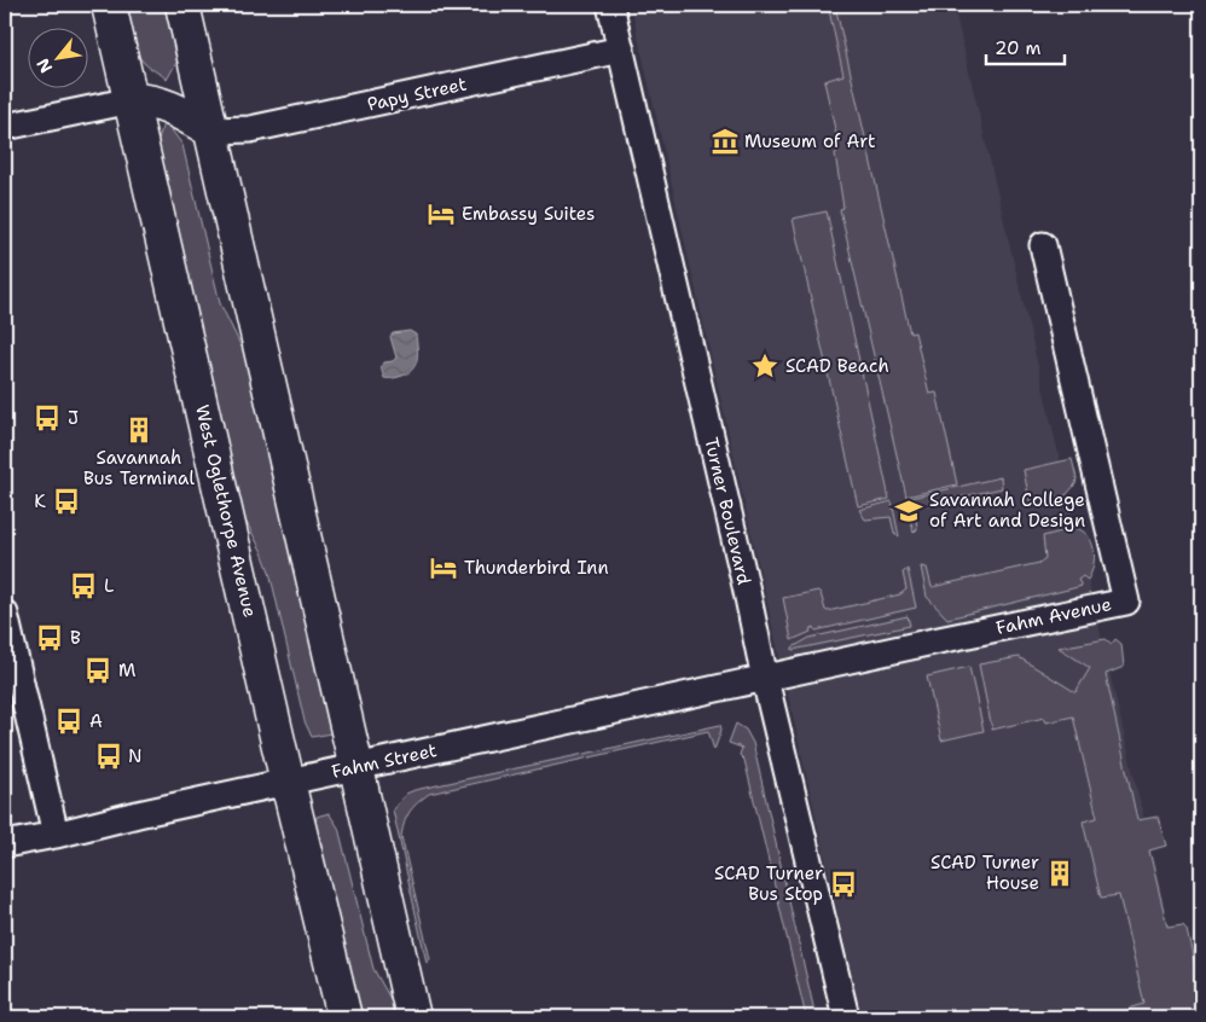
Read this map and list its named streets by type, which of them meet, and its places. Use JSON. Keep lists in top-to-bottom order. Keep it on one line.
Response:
{"streets":{"main road":["West Oglethorpe Avenue"],"street":["Papy Street","Turner Boulevard","Fahm Avenue","Fahm Street"]},"crossings":[["Papy Street","Turner Boulevard"],["West Oglethorpe Avenue","Fahm Street"],["Turner Boulevard","Fahm Avenue"],["Turner Boulevard","Fahm Street"],["Fahm Avenue","Fahm Street"]],"places":{"museum":["Museum of Art"],"hotel":["Embassy Suites","Thunderbird Inn"],"place":["SCAD Beach"],"bus stop":["J","K","L","B","M","A","N","SCAD Turner Bus Stop"],"building":["Savannah Bus Terminal","SCAD Turner House"],"school or university":["Savannah College of Art and Design"]},"scale_bar":"20 m","north":"bottom left"}
